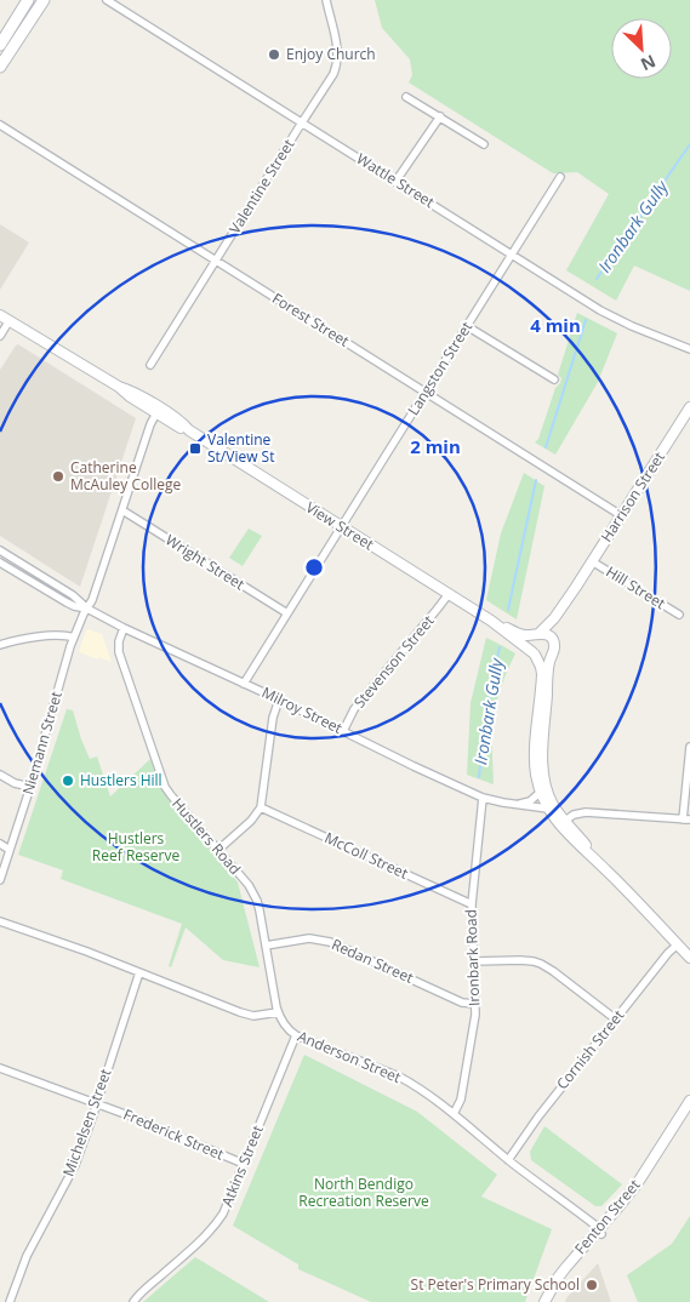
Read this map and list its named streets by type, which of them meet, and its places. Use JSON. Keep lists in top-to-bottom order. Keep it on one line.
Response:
{"streets":{"street":["Wattle Street","Valentine Street","Forest Street","Langston Street","Harrison Street","View Street","Wright Street","Hill Street","Stevenson Street","Milroy Street","Niemann Street","Hustlers Road","McColl Street","Ironbark Road","Redan Street","Cornish Street","Anderson Street","Michelsen Street","Frederick Street","Atkins Street","Fenton Street"]},"crossings":[["Wattle Street","Valentine Street"],["Wattle Street","Langston Street"],["Valentine Street","Forest Street"],["Forest Street","Langston Street"],["Forest Street","Harrison Street"],["Langston Street","View Street"],["Langston Street","Wright Street"],["Langston Street","Milroy Street"],["Harrison Street","View Street"],["Harrison Street","Hill Street"],["View Street","Stevenson Street"],["Stevenson Street","Milroy Street"],["Milroy Street","Niemann Street"],["Milroy Street","Hustlers Road"],["Milroy Street","Ironbark Road"],["Hustlers Road","Redan Street"],["Hustlers Road","Anderson Street"],["McColl Street","Ironbark Road"],["Ironbark Road","Redan Street"],["Ironbark Road","Anderson Street"],["Cornish Street","Anderson Street"],["Anderson Street","Atkins Street"],["Anderson Street","Fenton Street"],["Michelsen Street","Frederick Street"],["Frederick Street","Atkins Street"]],"water":["Ironbark Gully"],"parks":["Hustlers Reef Reserve","North Bendigo Recreation Reserve"],"places":{"other":["Enjoy Church","Catherine McAuley College","Hustlers Hill","St Peter's Primary School"],"transit":["Valentine St/View St"]},"north":"bottom right","rings":["4 min","2 min"]}
